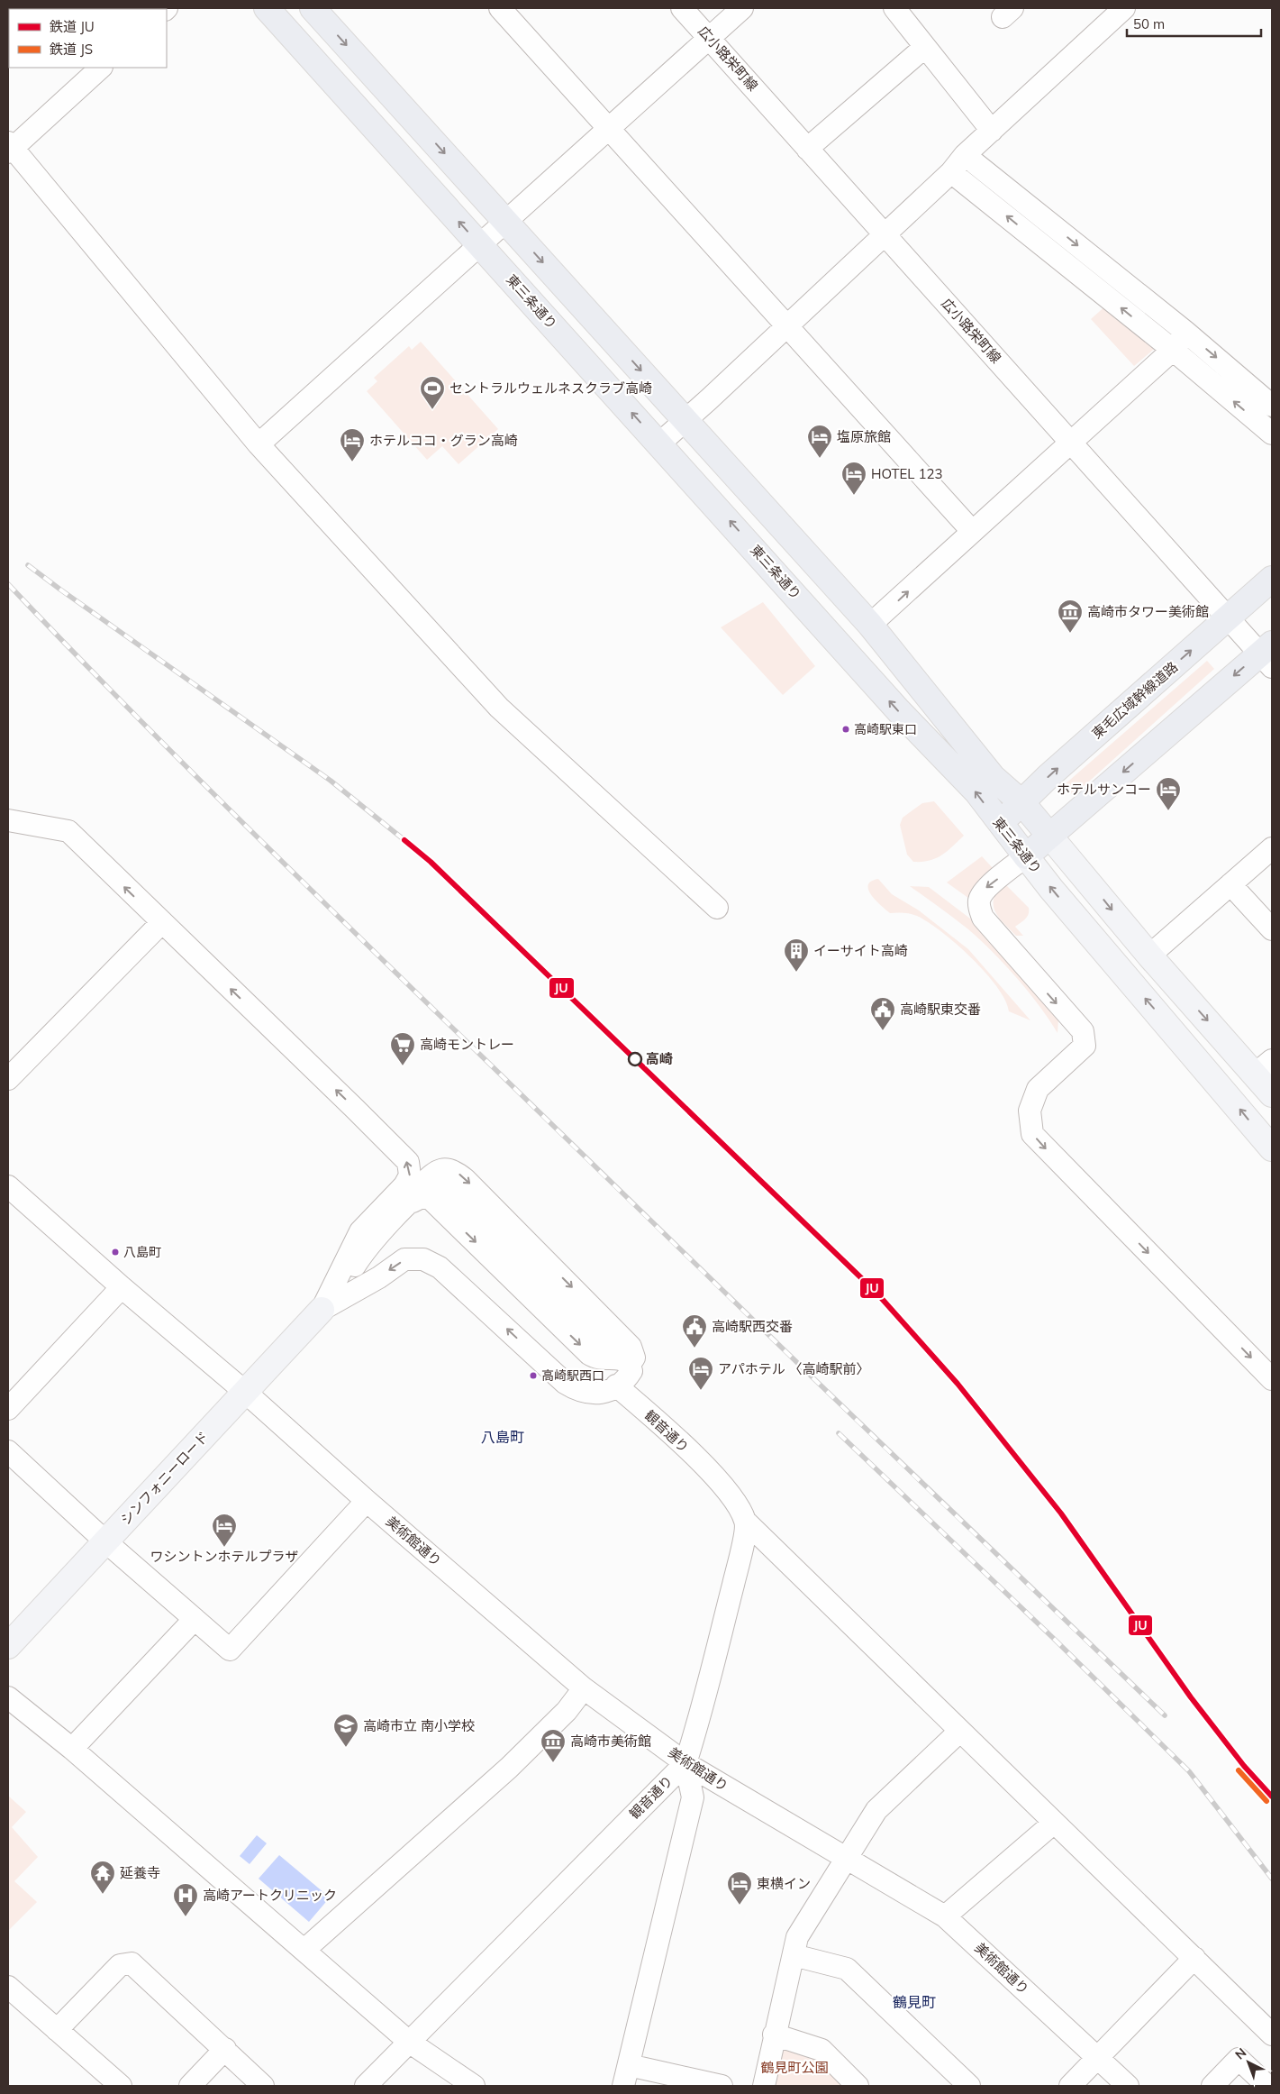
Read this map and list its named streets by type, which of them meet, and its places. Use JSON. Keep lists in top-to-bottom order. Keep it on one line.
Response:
{"streets":{"highway":["東三条通り","東毛広域幹線道路"],"main road":["シンフォニーロード"],"street":["広小路栄町線","観音通り","美術館通り"]},"crossings":[["広小路栄町線","東毛広域幹線道路"],["東三条通り","東毛広域幹線道路"],["観音通り","美術館通り"],["シンフォニーロード","美術館通り"]],"districts":["八島町","鶴見町"],"parks":["鶴見町公園"],"places":{"sports":["セントラルウェルネスクラブ高崎"],"hotel":["塩原旅館","ホテルココ・グラン高崎","HOTEL 123","ホテルサンコー","アパホテル 〈高崎駅前〉","ワシントンホテルプラザ","東横イン"],"museum":["高崎市タワー美術館","高崎市美術館"],"other":["高崎駅東口","高崎","八島町","高崎駅西口"],"building":["イーサイト高崎"],"public building":["高崎駅東交番","高崎駅西交番"],"supermarket":["高崎モントレー"],"school or university":["高崎市立 南小学校"],"temple":["延養寺"],"hospital":["高崎アートクリニック"]},"lines":["rail line JU","rail line JS"],"legend":["鉄道 JU","鉄道 JS"],"scale_bar":"50 m","north":"top left"}
